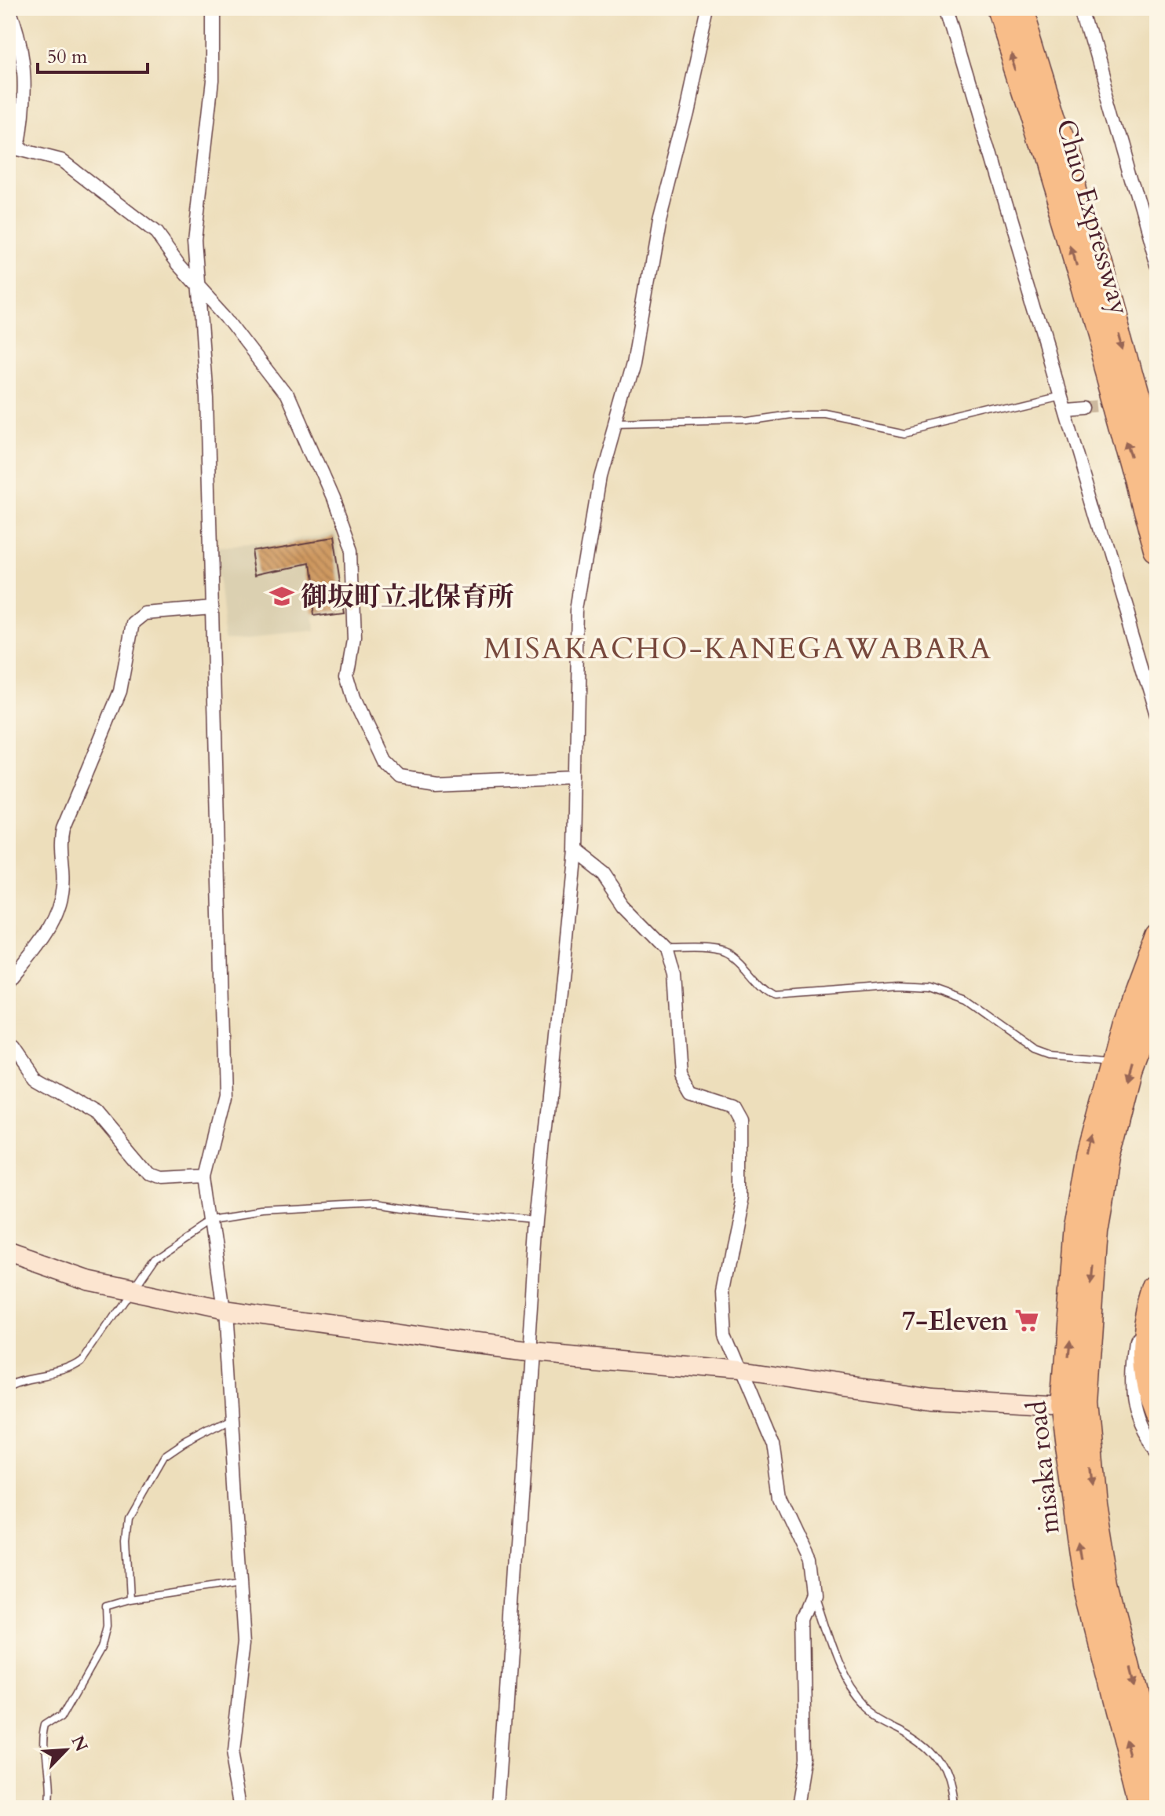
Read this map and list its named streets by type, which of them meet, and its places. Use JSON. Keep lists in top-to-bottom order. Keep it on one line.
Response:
{"streets":{"highway":["Chuo Expressway","misaka road"]},"districts":["MISAKACHO-KANEGAWABARA"],"places":{"school or university":["御坂町立北保育所"],"supermarket":["7-Eleven"]},"scale_bar":"50 m","north":"top right"}
